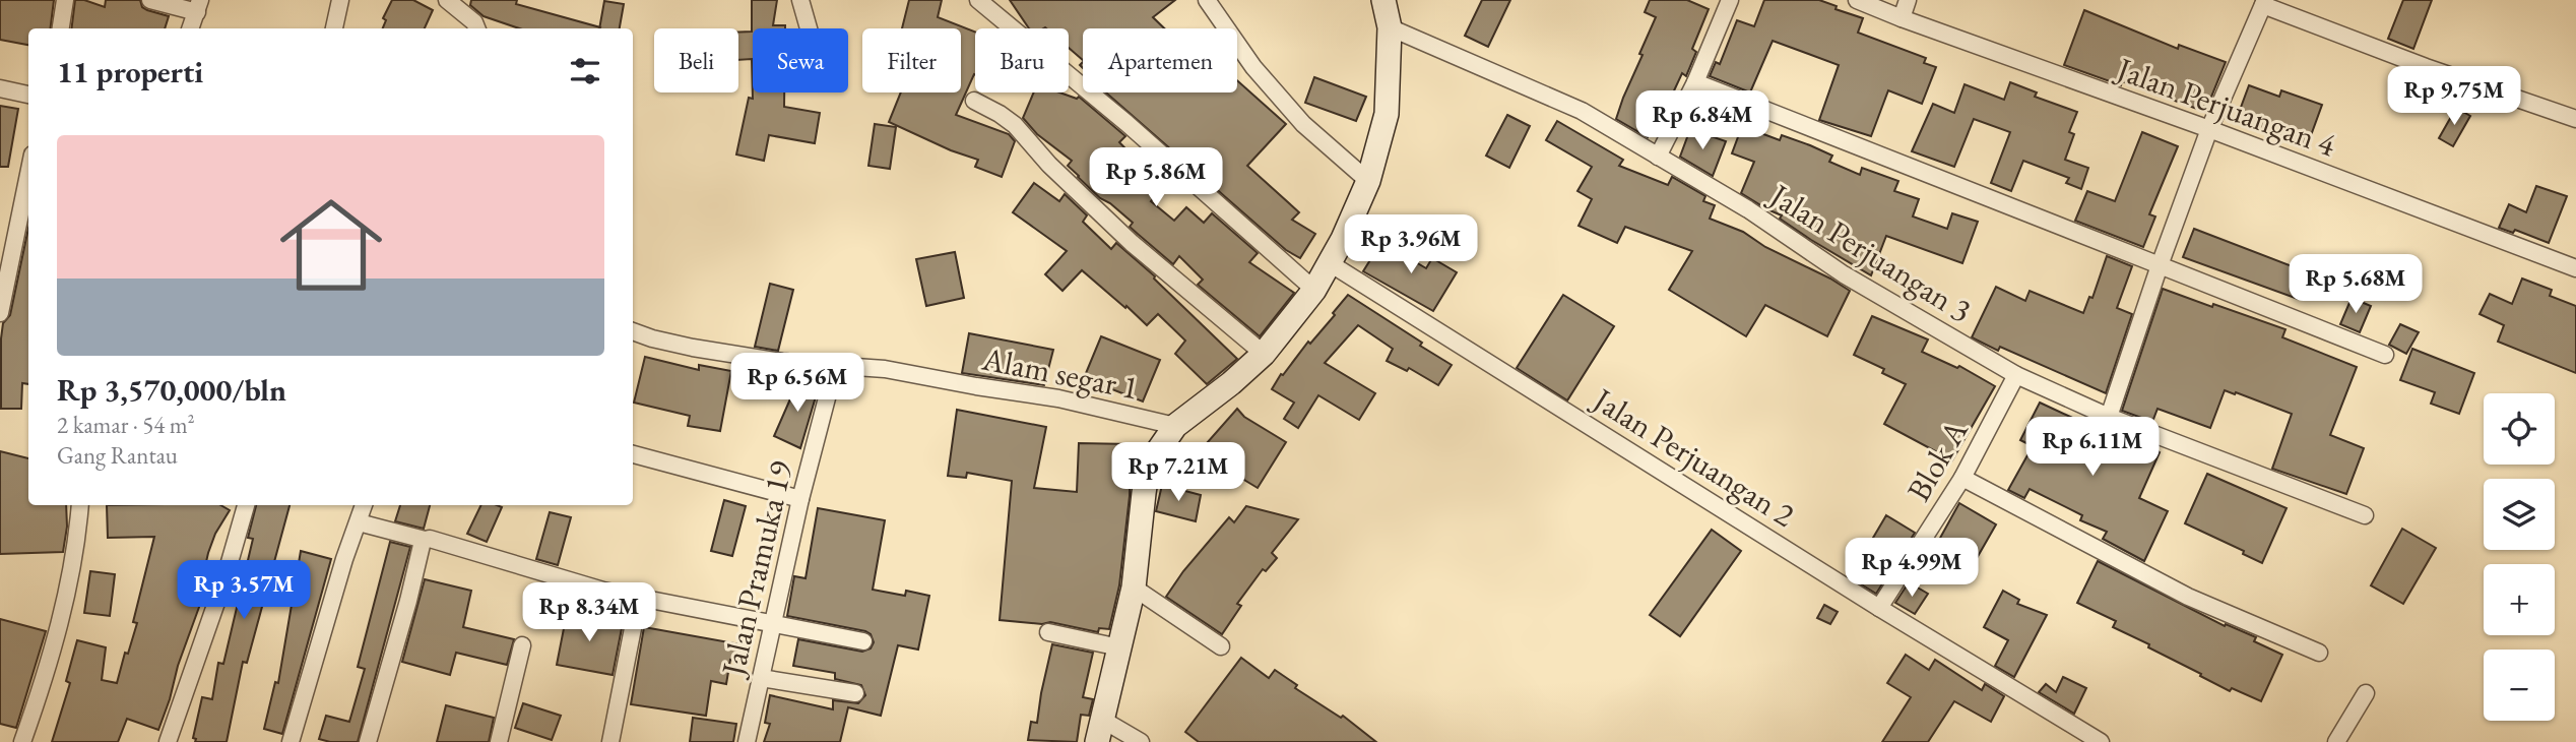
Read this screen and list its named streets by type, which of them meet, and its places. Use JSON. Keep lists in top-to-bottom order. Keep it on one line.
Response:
{"streets":{"street":["Jalan Perjuangan 4","Jalan Perjuangan 3","Alam segar 1","Jalan Perjuangan 2","Blok A","Jalan Pramuka 19"]},"crossings":[["Jalan Perjuangan 3","Blok A"],["Alam segar 1","Jalan Pramuka 19"],["Jalan Perjuangan 2","Blok A"]],"page":{"chip":["Beli","Sewa","Filter","Baru","Apartemen"],"heading":"11 properti","price":["Rp 9.75M","Rp 6.84M","Rp 5.86M","Rp 3.96M","Rp 5.68M","Rp 6.56M","Rp 6.11M","Rp 7.21M","Rp 4.99M","Rp 3.57M","Rp 8.34M"],"list":[{"name":"Rp 3,570,000/bln","note":"2 kamar · 54 m² · Gang Rantau"}],"map_buttons":["+","−"]}}
